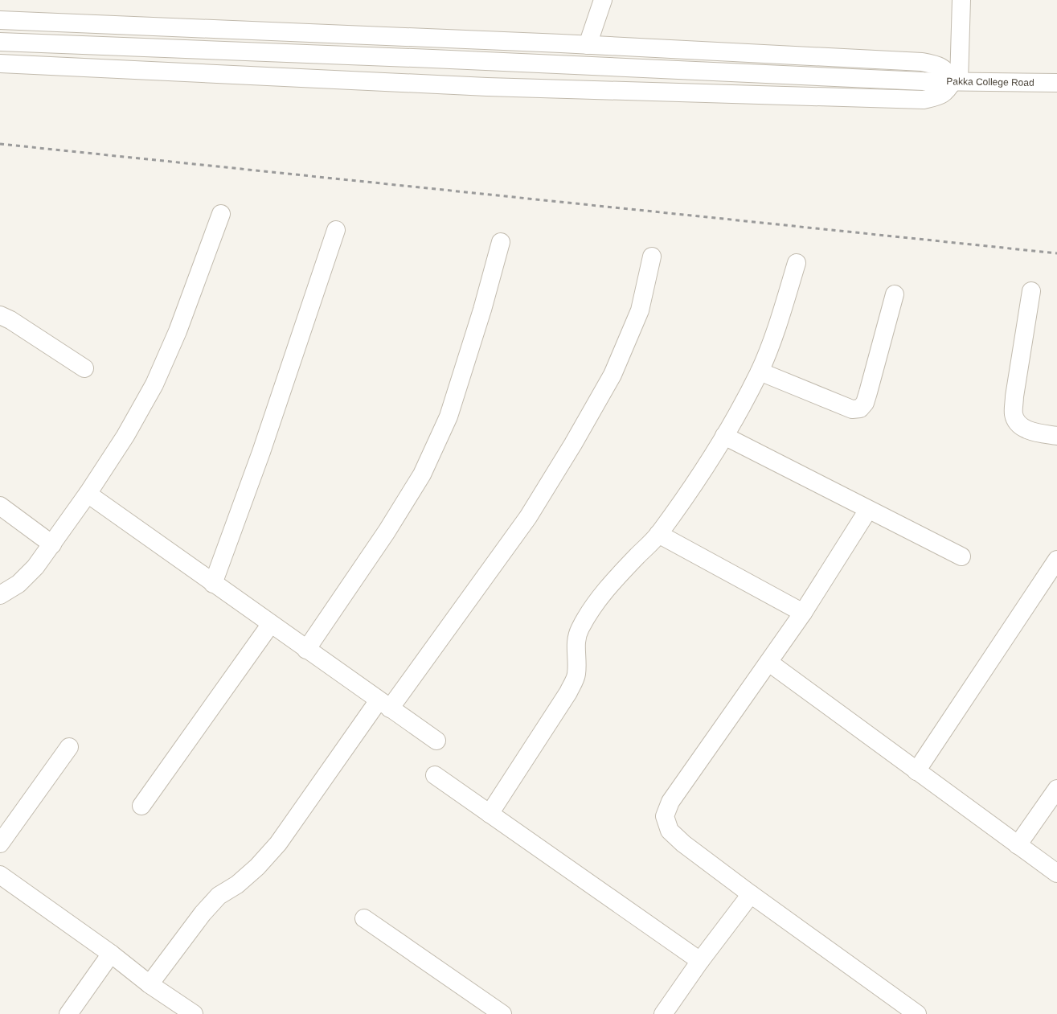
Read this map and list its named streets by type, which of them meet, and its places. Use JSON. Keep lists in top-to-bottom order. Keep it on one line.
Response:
{"streets":{"street":["Pakka College Road"]}}
